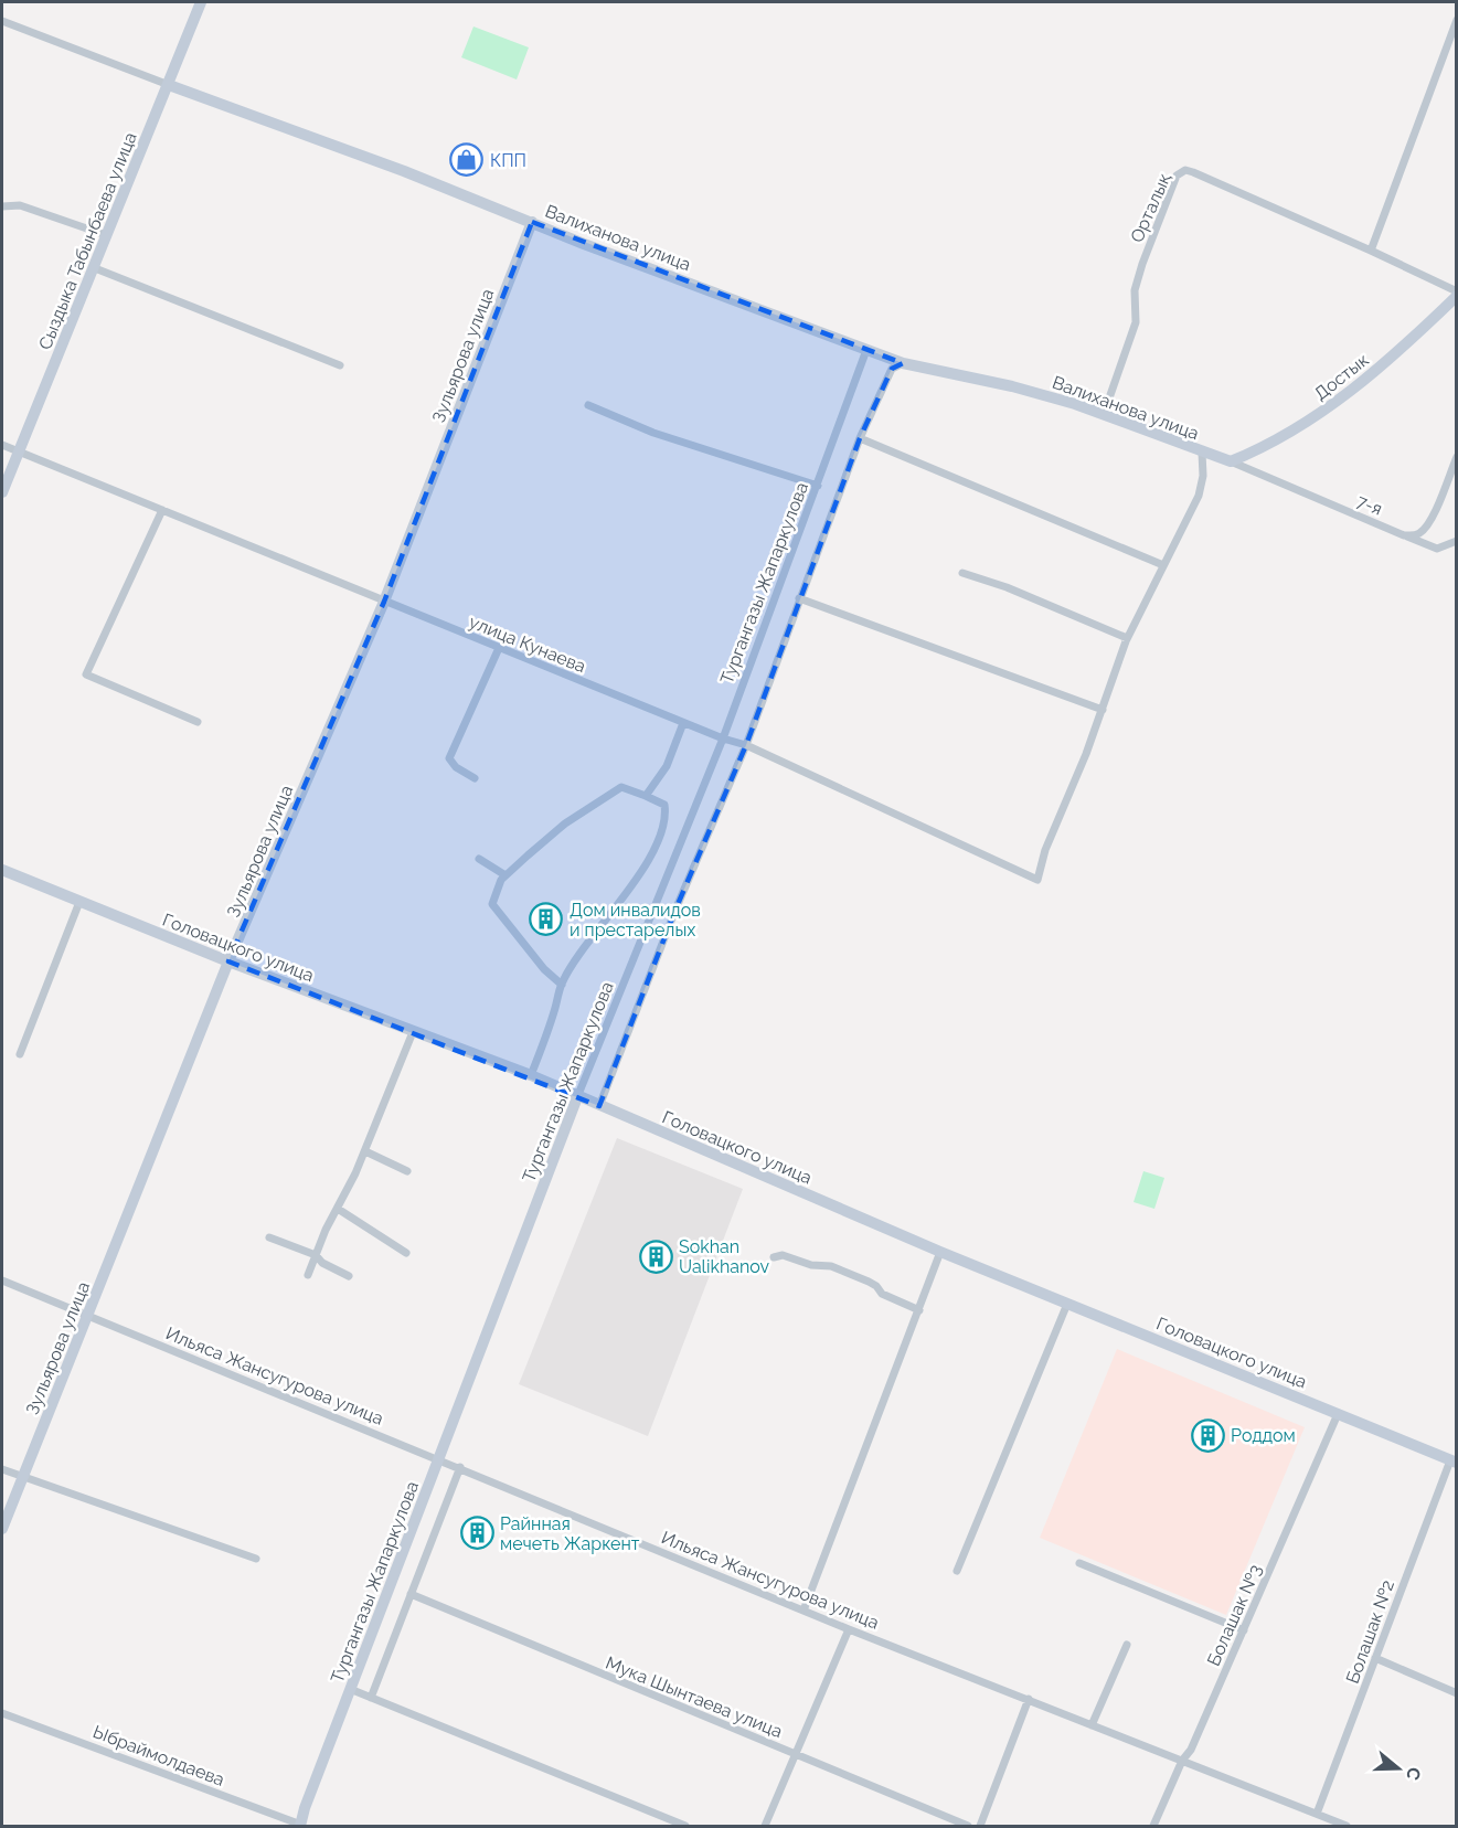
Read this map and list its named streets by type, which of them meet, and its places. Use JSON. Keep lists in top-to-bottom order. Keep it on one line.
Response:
{"streets":{"street":["Орталық","Валиханова улица","Сыздыка Табынбаева улица","Зульярова улица","Достык","7-я","Тургангазы Жапаркулова","улица Кунаева","Головацкого улица","Ильяса Жансугурова улица","Болашак №3","Болашак №2","Мука Шынтаева улица","Ыбраймолдаева"]},"crossings":[["Орталық","Валиханова улица"],["Валиханова улица","Сыздыка Табынбаева улица"],["Валиханова улица","Зульярова улица"],["Валиханова улица","Достык"],["Валиханова улица","7-я"],["Валиханова улица","Тургангазы Жапаркулова"],["Сыздыка Табынбаева улица","улица Кунаева"],["Зульярова улица","улица Кунаева"],["Зульярова улица","Головацкого улица"],["Зульярова улица","Ильяса Жансугурова улица"],["Достык","7-я"],["Тургангазы Жапаркулова","улица Кунаева"],["Тургангазы Жапаркулова","Головацкого улица"],["Тургангазы Жапаркулова","Ильяса Жансугурова улица"],["Тургангазы Жапаркулова","Ыбраймолдаева"],["Головацкого улица","Болашак №3"],["Головацкого улица","Болашак №2"],["Ильяса Жансугурова улица","Болашак №3"],["Ильяса Жансугурова улица","Болашак №2"]],"places":{"shop":["КПП"],"building":["Дом инвалидов и престарелых","Sokhan Ualikhanov","Роддом","Райнная мечеть Жаркент"]},"north":"right"}
